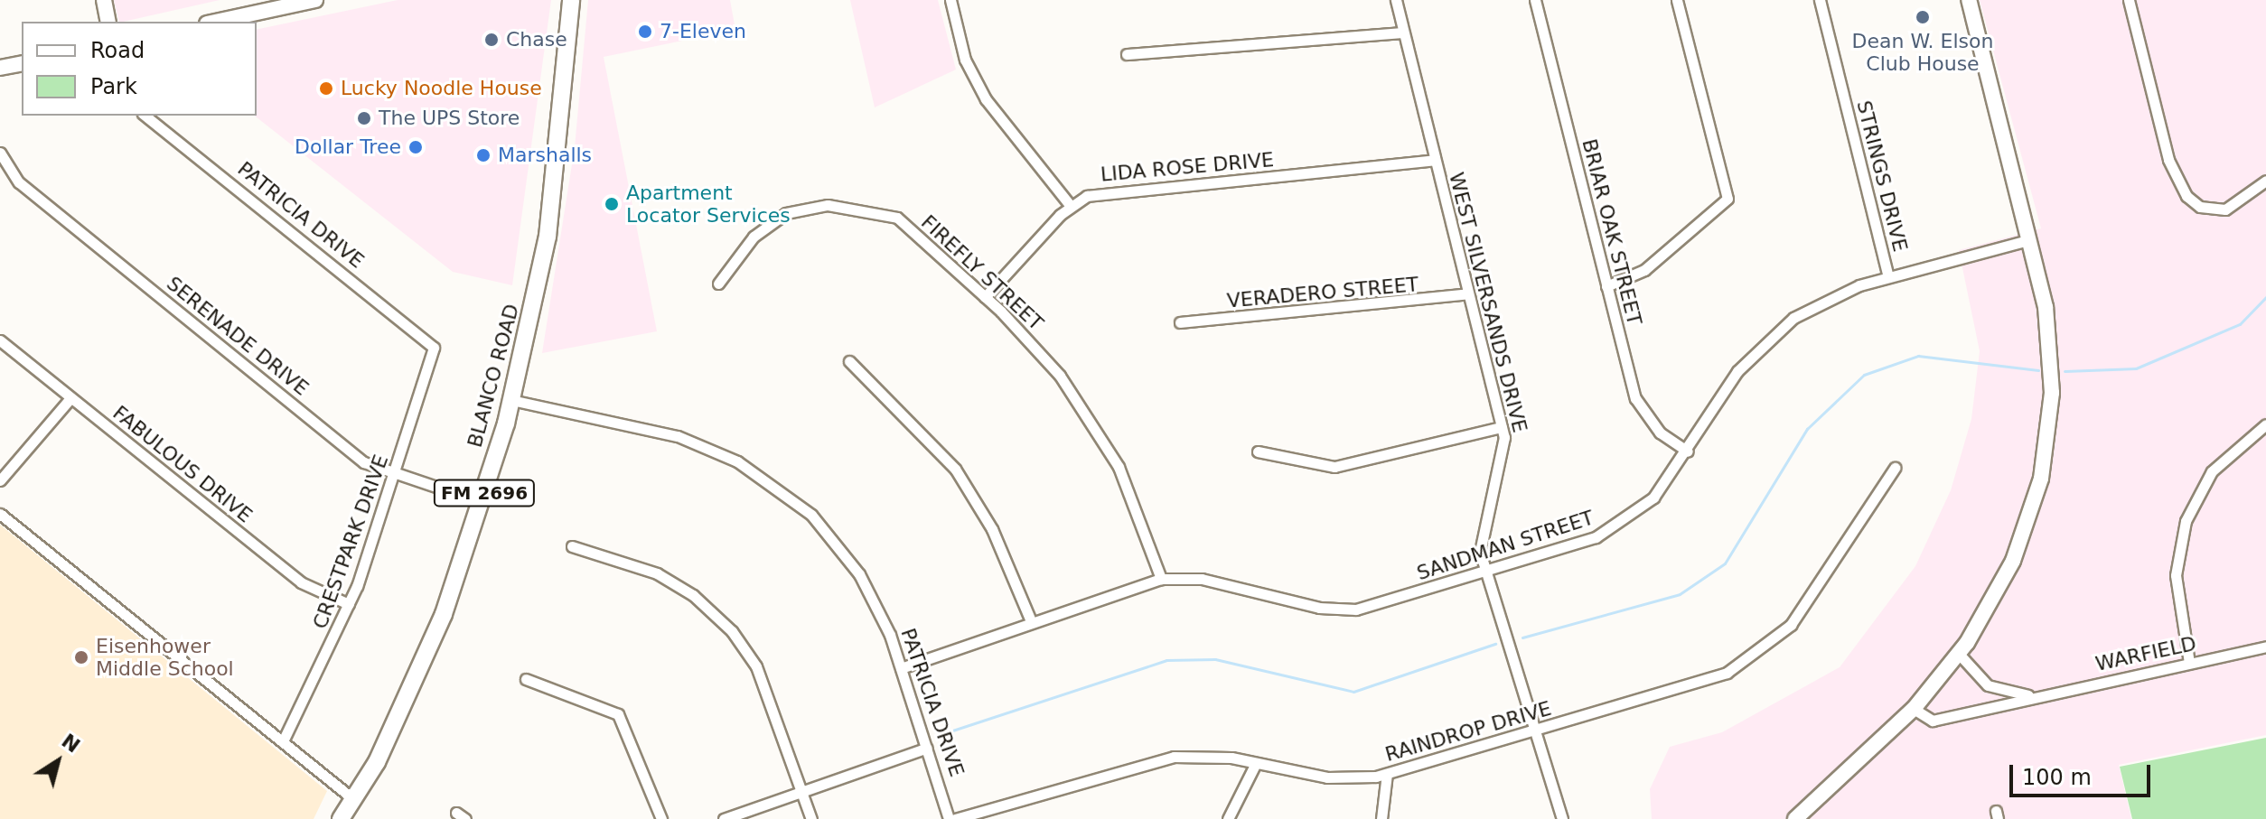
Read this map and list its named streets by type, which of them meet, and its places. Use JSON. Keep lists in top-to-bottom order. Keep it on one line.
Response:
{"streets":{"main road":["BLANCO ROAD","FM 2696"],"street":["LIDA ROSE DRIVE","STRINGS DRIVE","PATRICIA DRIVE","BRIAR OAK STREET","FIREFLY STREET","VERADERO STREET","WEST SILVERSANDS DRIVE","SERENADE DRIVE","FABULOUS DRIVE","CRESTPARK DRIVE","SANDMAN STREET","WARFIELD","RAINDROP DRIVE"]},"crossings":[["LIDA ROSE DRIVE","FIREFLY STREET"],["LIDA ROSE DRIVE","WEST SILVERSANDS DRIVE"],["STRINGS DRIVE","SANDMAN STREET"],["PATRICIA DRIVE","BLANCO ROAD"],["PATRICIA DRIVE","CRESTPARK DRIVE"],["PATRICIA DRIVE","SANDMAN STREET"],["BRIAR OAK STREET","SANDMAN STREET"],["FIREFLY STREET","SANDMAN STREET"],["VERADERO STREET","WEST SILVERSANDS DRIVE"],["WEST SILVERSANDS DRIVE","SANDMAN STREET"],["WEST SILVERSANDS DRIVE","RAINDROP DRIVE"],["SERENADE DRIVE","BLANCO ROAD"],["SERENADE DRIVE","CRESTPARK DRIVE"],["FABULOUS DRIVE","CRESTPARK DRIVE"]],"places":["Dean W. Elson Club House","7-Eleven","Chase","Lucky Noodle House","The UPS Store","Dollar Tree","Marshalls","Apartment Locator Services","Eisenhower Middle School"],"legend":["Road","Park"],"scale_bar":"100 m","north":"top right"}
